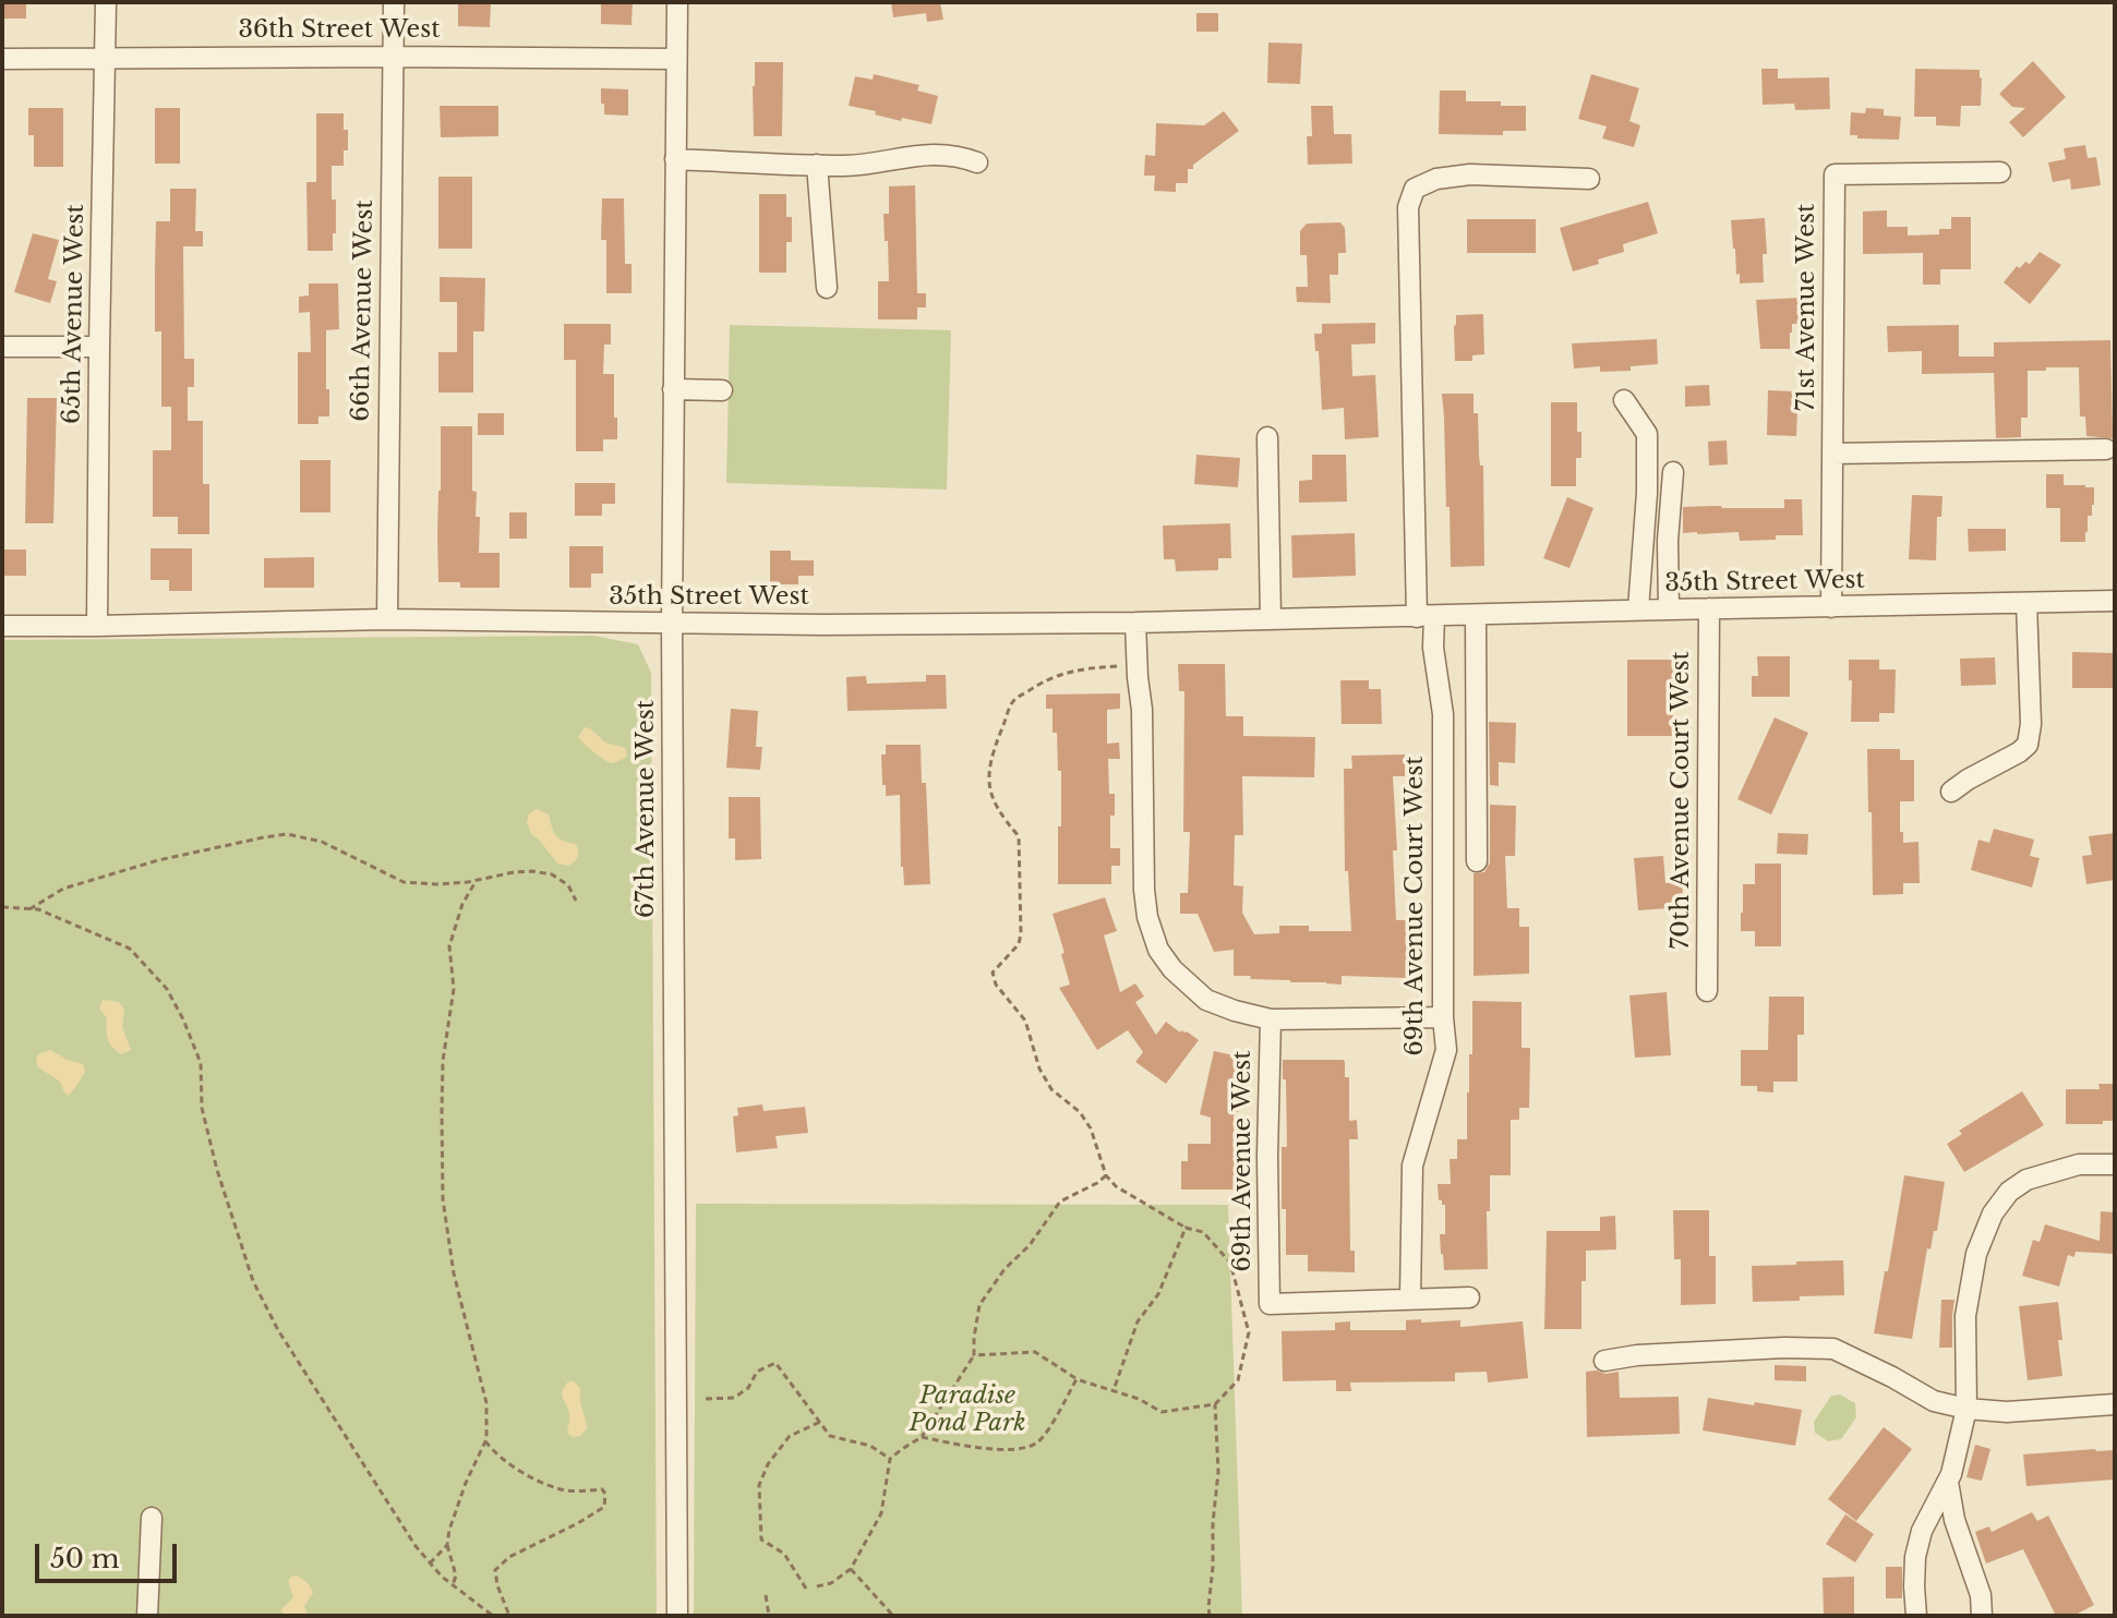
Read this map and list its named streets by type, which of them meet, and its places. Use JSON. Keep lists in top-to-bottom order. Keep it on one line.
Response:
{"streets":{"street":["36th Street West","71st Avenue West","66th Avenue West","65th Avenue West","35th Street West","70th Avenue Court West","67th Avenue West","69th Avenue Court West","69th Avenue West"]},"crossings":[["36th Street West","66th Avenue West"],["36th Street West","65th Avenue West"],["36th Street West","67th Avenue West"],["71st Avenue West","35th Street West"],["66th Avenue West","35th Street West"],["65th Avenue West","35th Street West"],["35th Street West","70th Avenue Court West"],["35th Street West","67th Avenue West"],["35th Street West","69th Avenue Court West"],["69th Avenue Court West","69th Avenue West"]],"parks":["Paradise Pond Park"],"scale_bar":"50 m"}
